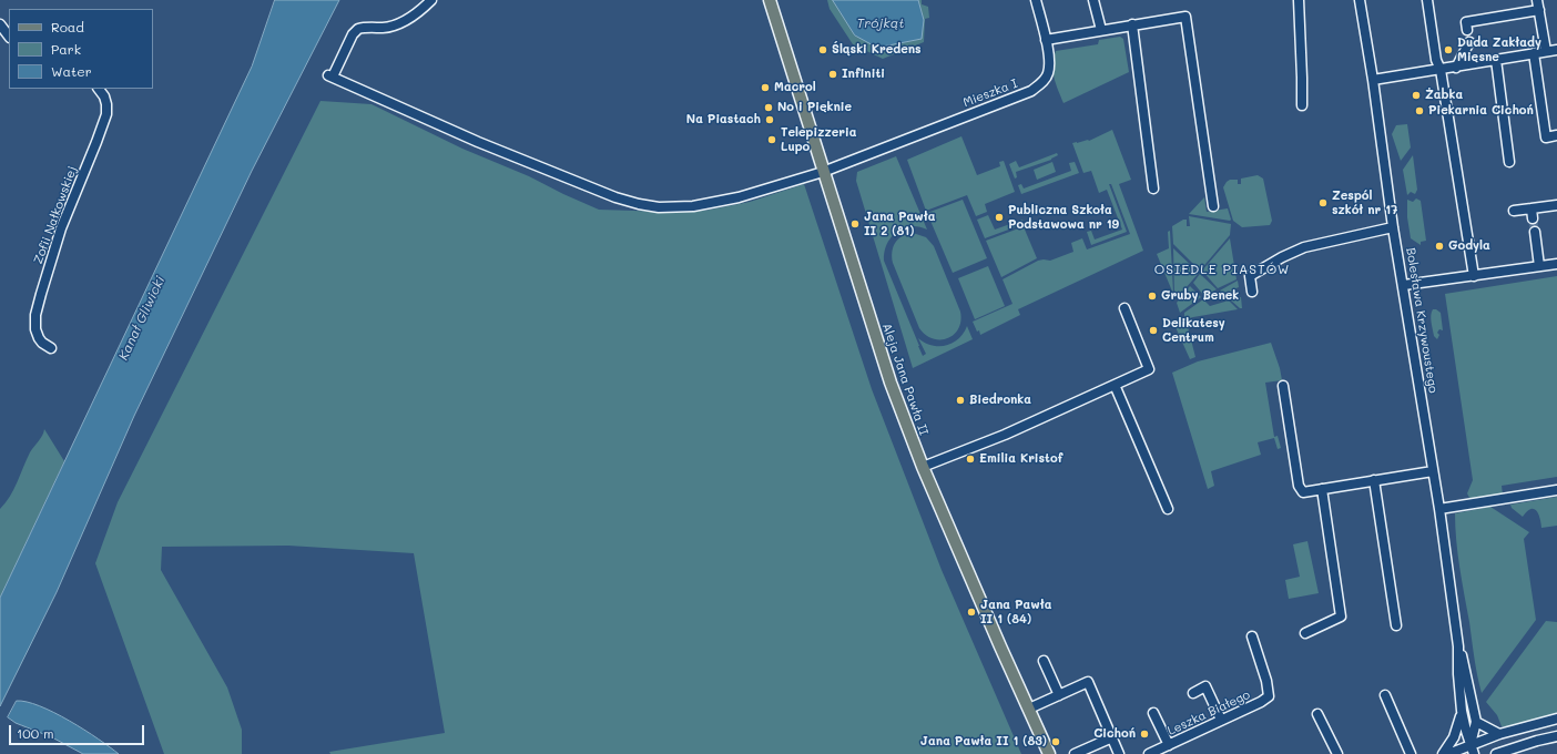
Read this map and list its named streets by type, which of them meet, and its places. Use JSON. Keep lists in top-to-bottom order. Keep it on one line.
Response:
{"streets":{"main road":["Aleja Jana Pawła II"],"street":["Mieszka I","Zofii Nałkowskiej","Bolesława Krzywoustego","Leszka Białego"]},"crossings":[["Mieszka I","Aleja Jana Pawła II"]],"districts":["OSIEDLE PIASTÓW"],"water":["Trójkąt","Kanał Gliwicki"],"places":["Śląski Kredens","Duda Zakłady Mięsne","Infiniti","Macrol","Żabka","No i Pięknie","Piekarnia Cichoń","Na Piastach","Telepizzeria Lupo","Zespól szkół nr 17","Publiczna Szkoła Podstawowa nr 19","Jana Pawła II 2 (81)","Godyla","Gruby Benek","Delikatesy Centrum","Biedronka","Emilia Kristof","Jana Pawła II 1 (84)","Cichoń","Jana Pawła II 1 (83)"],"legend":["Road","Park","Water"],"scale_bar":"100 m"}
